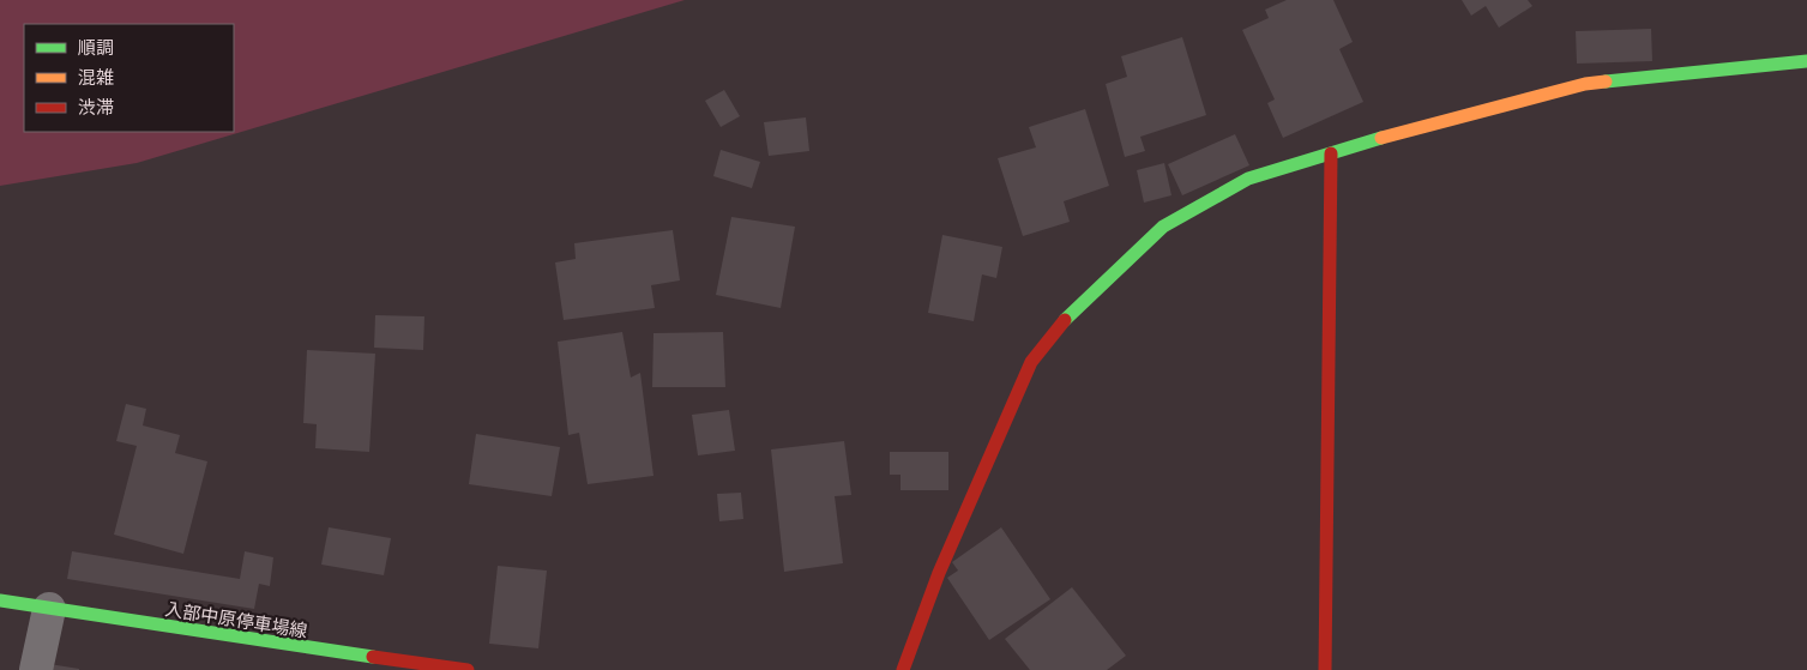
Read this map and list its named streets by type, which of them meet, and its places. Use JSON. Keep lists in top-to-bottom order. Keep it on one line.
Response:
{"streets":{"street":["入部中原停車場線"]},"legend":["順調","混雑","渋滞"]}
